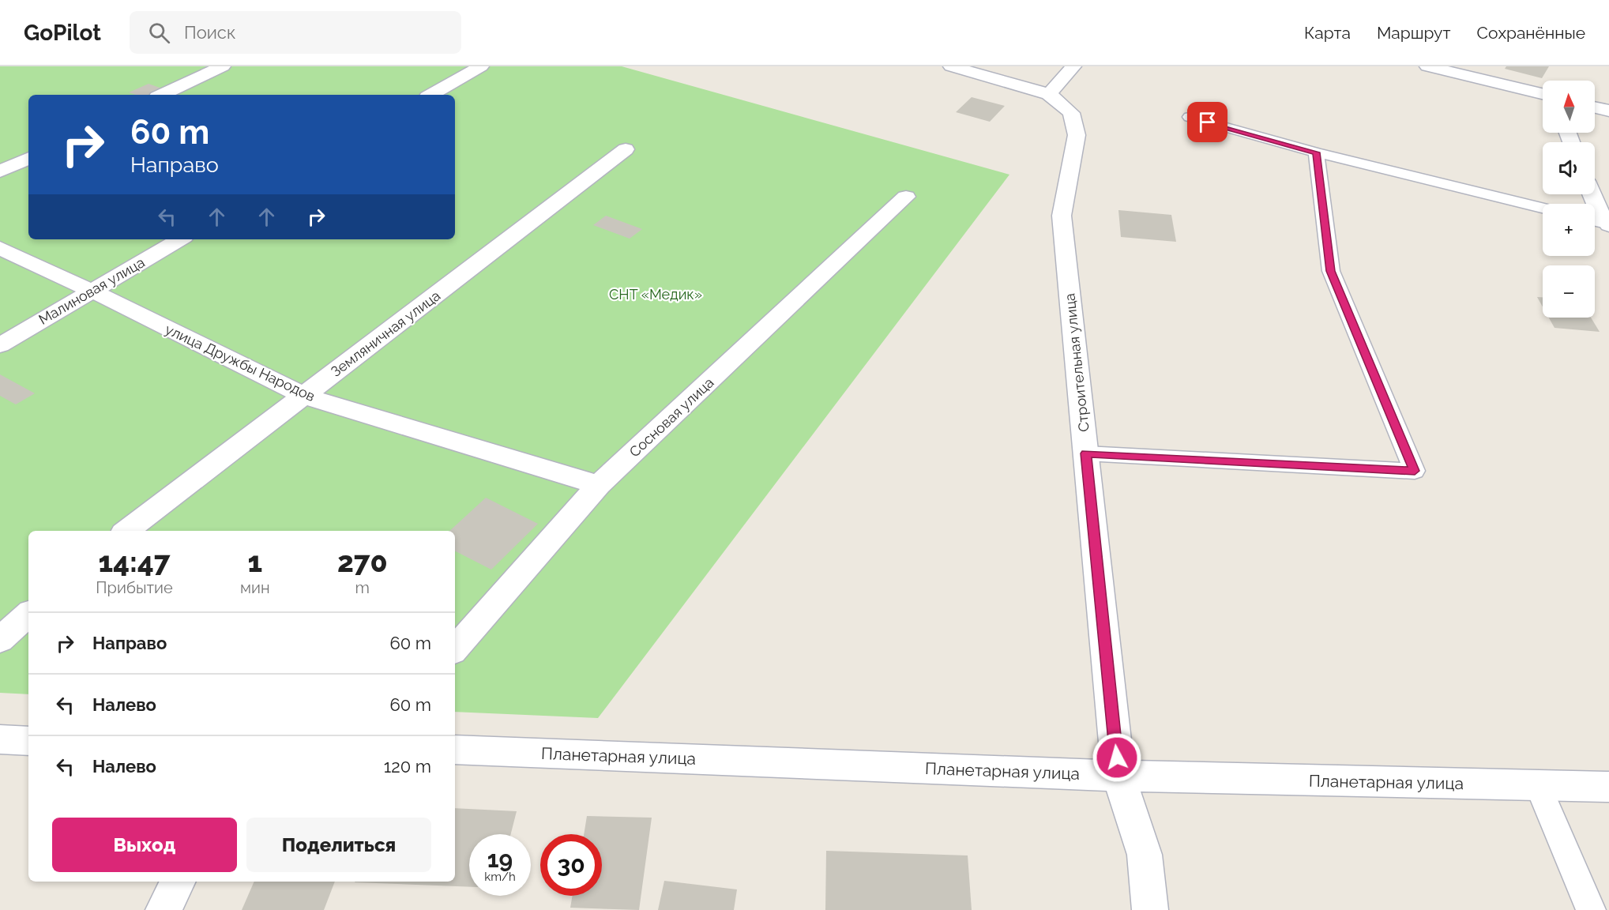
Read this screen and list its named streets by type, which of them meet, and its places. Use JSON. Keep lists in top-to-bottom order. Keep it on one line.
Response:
{"streets":{"street":["Малиновая улица","Земляничная улица","улица Дружбы Народов","Строительная улица","Сосновая улица","Планетарная улица"]},"crossings":[["Малиновая улица","улица Дружбы Народов"],["Земляничная улица","улица Дружбы Народов"],["улица Дружбы Народов","Сосновая улица"],["Строительная улица","Планетарная улица"]],"parks":["СНТ «Медик»"],"north":"top","page":{"header":"GoPilot","search":"Поиск","nav":["Карта","Маршрут","Сохранённые"],"map_buttons":["+","−"],"turn":["60 m","Направо"],"eta":["14:47","Прибытие","1","мин","270","m"],"list":[{"name":"Направо","value":"60 m"},{"name":"Налево","value":"60 m"},{"name":"Налево","value":"120 m"}],"buttons":["Выход","Поделиться"],"speed":"19 km/h","limit":"30"}}
